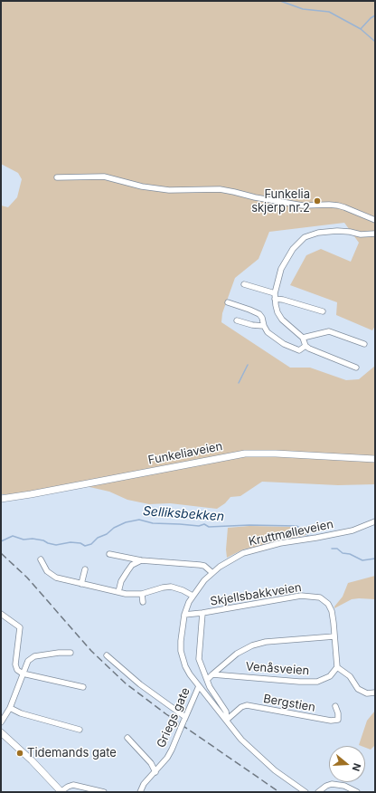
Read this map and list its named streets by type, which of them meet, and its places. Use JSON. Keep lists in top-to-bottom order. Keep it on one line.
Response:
{"streets":{"street":["Funkeliaveien","Kruttmølleveien","Skjellsbakkveien","Venåsveien","Bergstien","Griegs gate"]},"crossings":[["Kruttmølleveien","Skjellsbakkveien"],["Kruttmølleveien","Bergstien"],["Kruttmølleveien","Griegs gate"],["Skjellsbakkveien","Venåsveien"]],"water":["Selliksbekken"],"places":["Funkelia skjerp nr.2","Tidemands gate"],"north":"right"}
